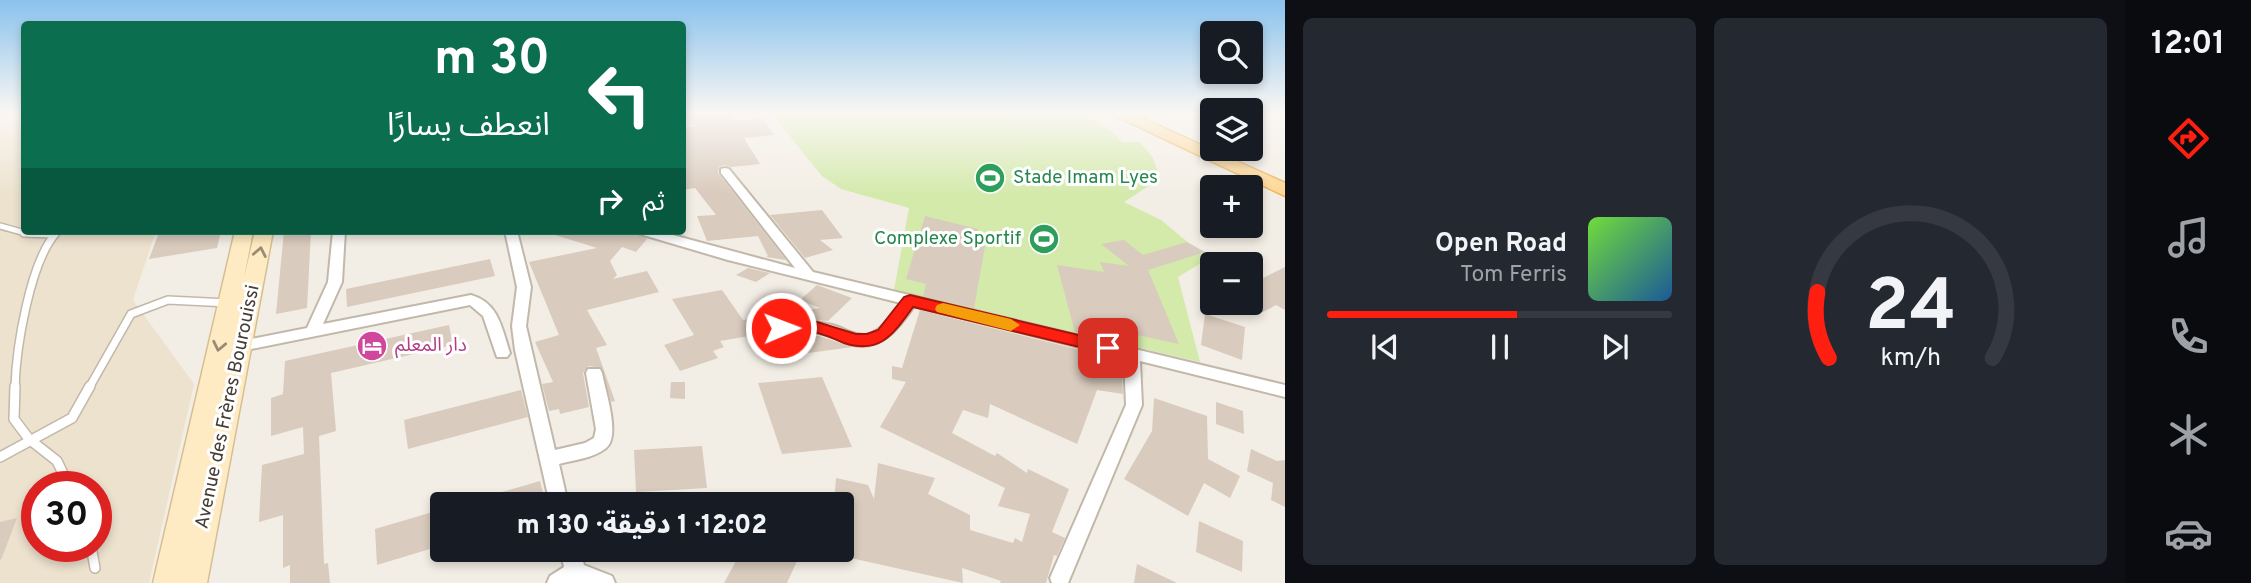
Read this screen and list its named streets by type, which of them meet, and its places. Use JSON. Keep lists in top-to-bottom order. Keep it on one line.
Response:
{"streets":{"main road":["Avenue des Frères Bourouissi"]},"places":{"sports":["Stade Imam Lyes","Complexe Sportif"],"hotel":["دار المعلم"]},"page":{"tabs":"12:01","map_buttons":["+","−"],"turn":["30 m","انعطف يسارًا"],"then":"ثم","song":["Open Road","Tom Ferris"],"limit":"30","trip":"12:02 · 1 دقيقة · 130 m","gauge":["24","km/h"]}}
